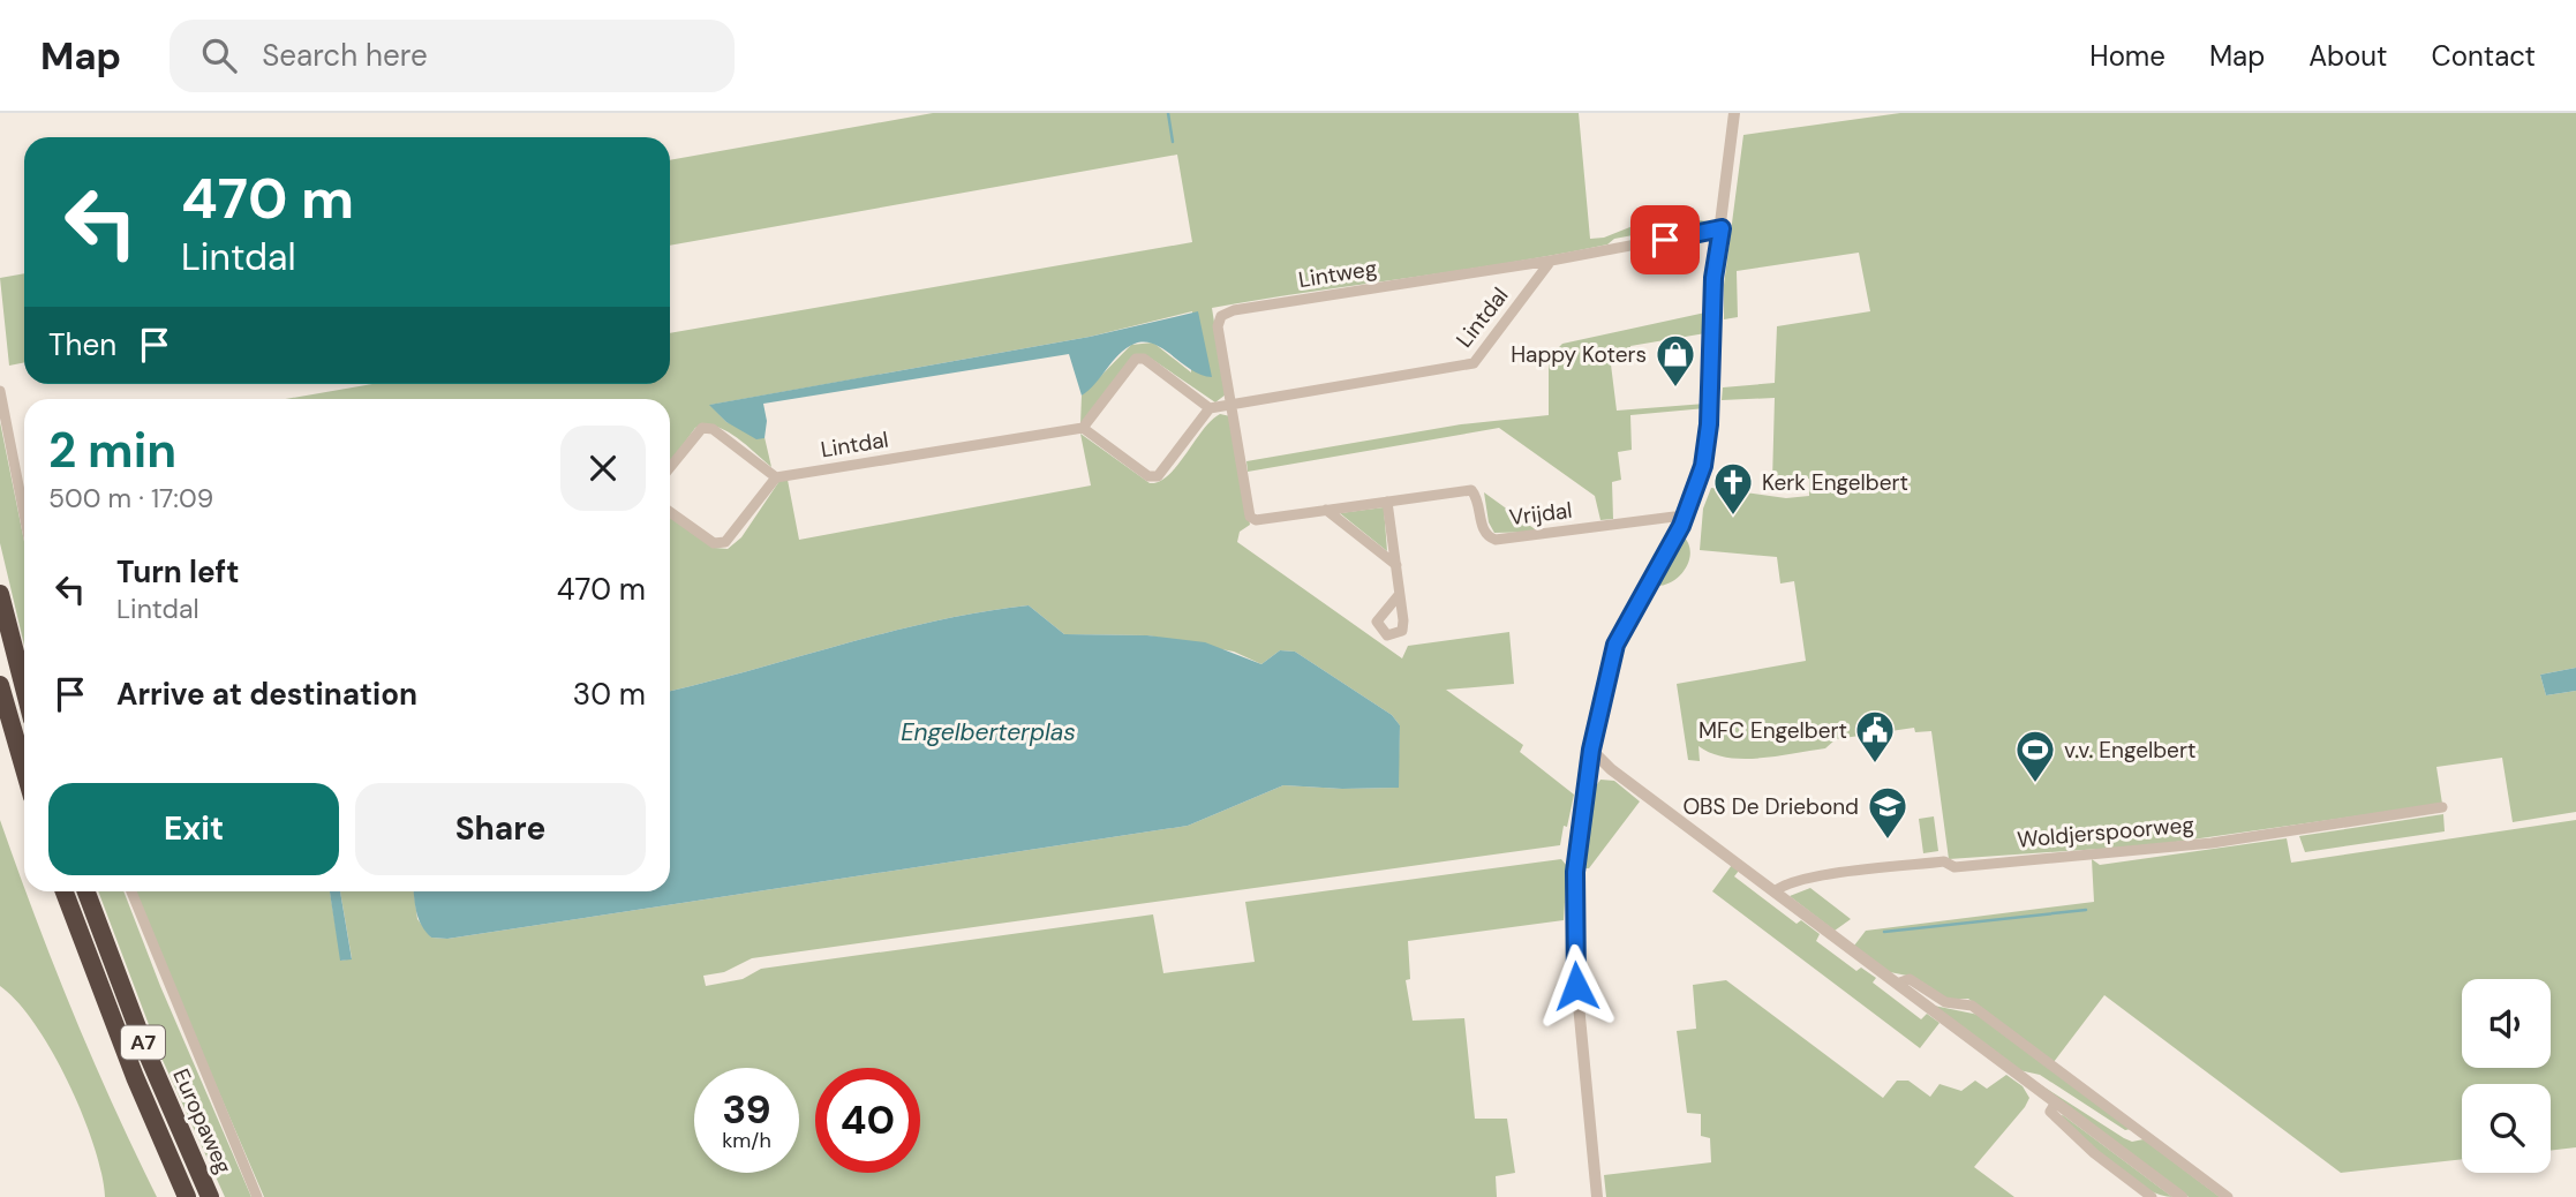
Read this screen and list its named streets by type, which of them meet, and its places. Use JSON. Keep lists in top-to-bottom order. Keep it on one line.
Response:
{"streets":{"highway":["A7","Europaweg"],"street":["Lintweg","Lintdal","Vrijdal","Woldjerspoorweg"]},"crossings":[["Lintweg","Lintdal"],["Lintweg","Vrijdal"],["Lintdal","Vrijdal"]],"water":["Engelberterplas"],"places":{"shop":["Happy Koters"],"church":["Kerk Engelbert"],"public building":["MFC Engelbert"],"sports":["v.v. Engelbert"],"school or university":["OBS De Driebond"]},"page":{"header":"Map","search":"Search here","nav":["Home","Map","About","Contact"],"turn":["470 m","Lintdal"],"then":"Then","heading":["2 min","500 m · 17:09"],"list":[{"name":"Turn left","note":"Lintdal","value":"470 m"},{"name":"Arrive at destination","value":"30 m"}],"buttons":["Exit","Share"],"speed":"39 km/h","limit":"40"}}
